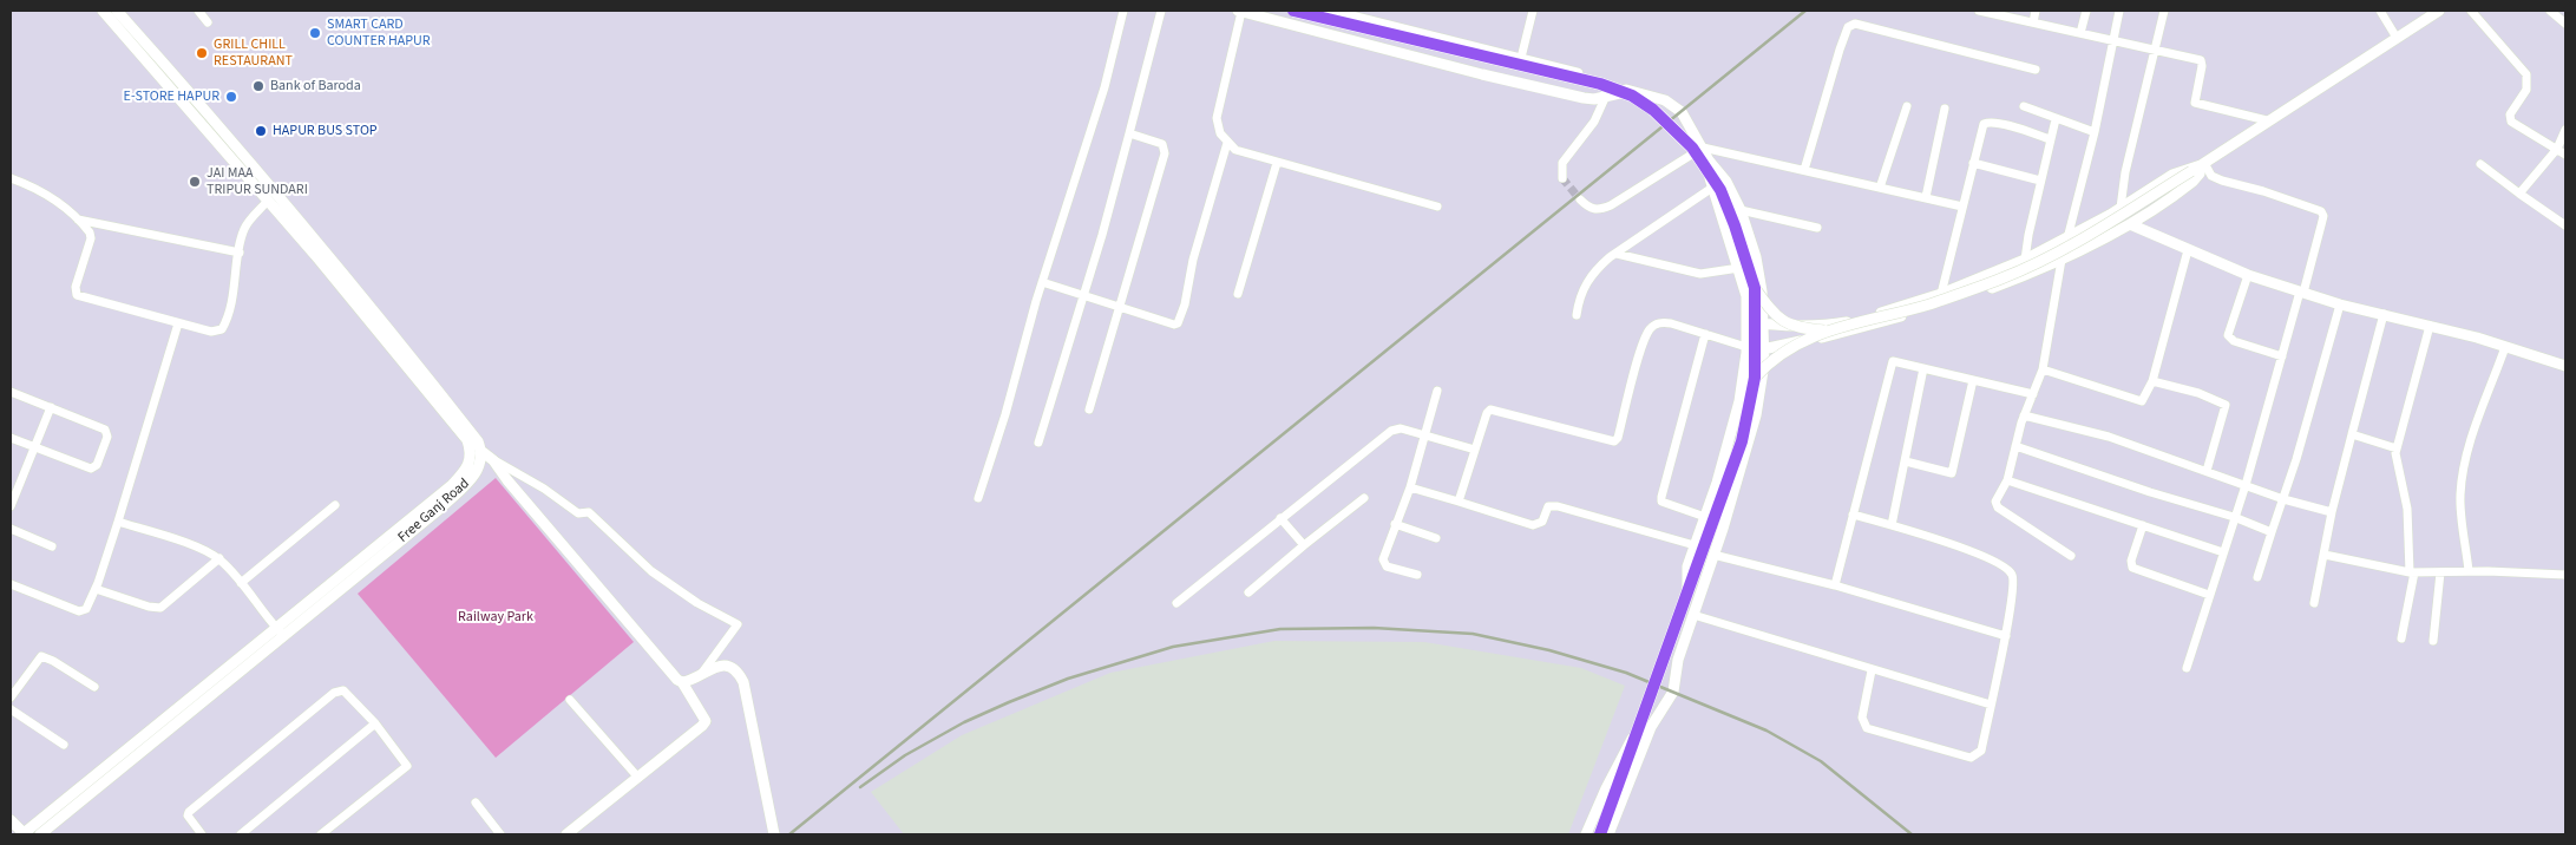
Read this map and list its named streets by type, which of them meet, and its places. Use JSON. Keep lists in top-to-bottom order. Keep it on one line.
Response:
{"streets":{"street":["Free Ganj Road"]},"parks":["Railway Park"],"places":["SMART CARD COUNTER HAPUR","GRILL CHILL RESTAURANT","Bank of Baroda","E-STORE HAPUR","HAPUR BUS STOP","JAI MAA TRIPUR SUNDARI"]}
